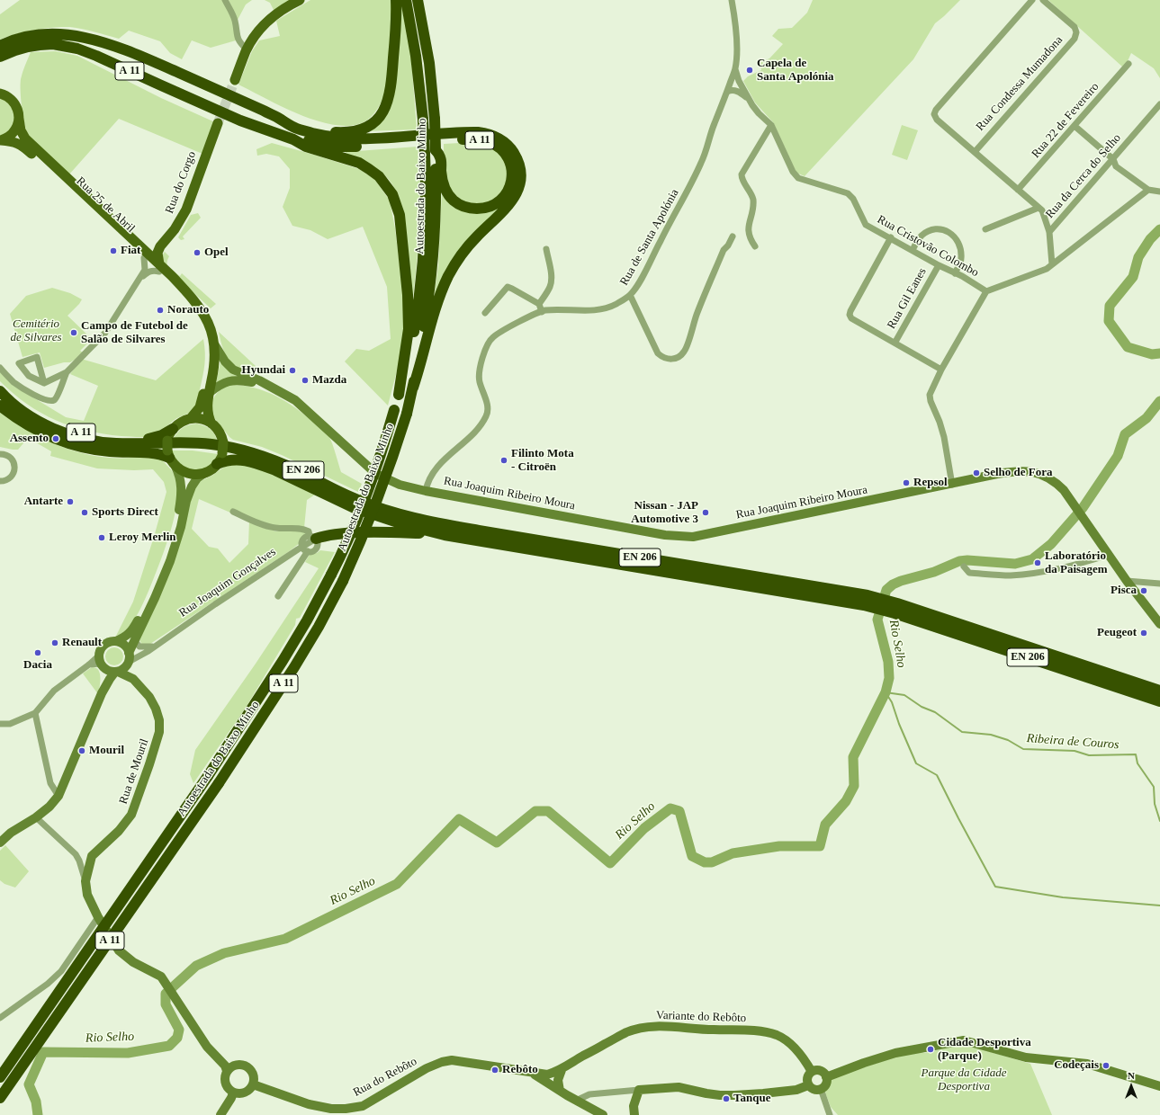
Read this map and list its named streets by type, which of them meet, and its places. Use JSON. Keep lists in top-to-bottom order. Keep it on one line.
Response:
{"streets":{"highway":["A 11","Autoestrada do Baixo Minho","EN 206"],"main road":["Rua do Corgo","Rua 25 de Abril"],"street":["Rua Condessa Mumadona","Rua 22 de Fevereiro","Rua da Cerca do Selho","Rua de Santa Apolónia","Rua Cristovão Colombo","Rua Gil Eanes","Rua Joaquim Ribeiro Moura","Rua Joaquim Gonçalves","Rua de Mouril","Variante do Rebôto","Rua do Rebôto"]},"crossings":[["A 11","Autoestrada do Baixo Minho"],["A 11","Rua 25 de Abril"],["A 11","EN 206"],["Rua 25 de Abril","Rua de Santa Apolónia"],["Rua 25 de Abril","EN 206"],["Rua 25 de Abril","Rua Joaquim Ribeiro Moura"],["Rua de Santa Apolónia","Rua Cristovão Colombo"],["Rua de Santa Apolónia","Rua Joaquim Ribeiro Moura"],["Rua Cristovão Colombo","Rua Gil Eanes"],["Rua Joaquim Gonçalves","Rua de Mouril"],["Rua de Mouril","Rua do Rebôto"],["Variante do Rebôto","Rua do Rebôto"]],"water":["Rio Selho","Ribeira de Couros"],"parks":["Cemitério de Silvares","Parque da Cidade Desportiva"],"places":["Capela de Santa Apolónia","Fiat","Opel","Norauto","Campo de Futebol de Salão de Silvares","Hyundai","Mazda","Assento","Filinto Mota - Citroën","Selho de Fora","Repsol","Antarte","Sports Direct","Nissan - JAP Automotive 3","Leroy Merlin","Laboratório da Paisagem","Pisca","Peugeot","Renault","Dacia","Mouril","Cidade Desportiva (Parque)","Codeçais","Rebôto","Tanque"],"north":"top"}
